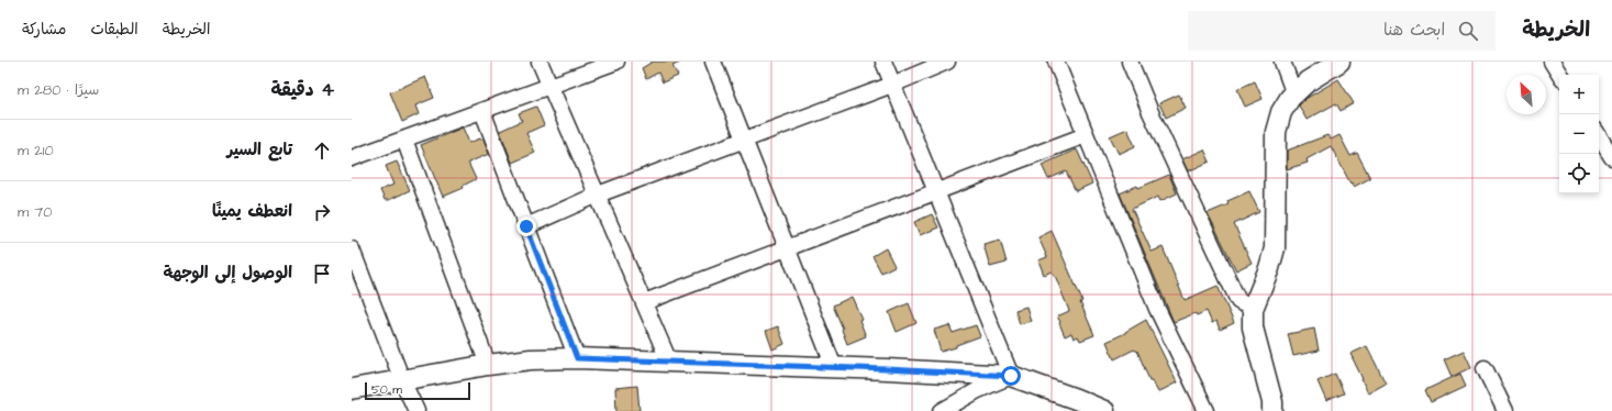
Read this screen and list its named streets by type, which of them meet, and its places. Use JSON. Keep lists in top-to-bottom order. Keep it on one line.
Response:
{"scale_bar":"50 m","north":"top left","page":{"header":"الخريطة","search":"ابحث هنا","nav":["الخريطة","الطبقات","مشاركة"],"heading":["4 دقيقة","سيرًا · 280 m"],"map_buttons":["+","−"],"list":[["تابع السير","210 m"],["انعطف يمينًا","70 m"],"الوصول إلى الوجهة"],"scale":"50 m"}}
